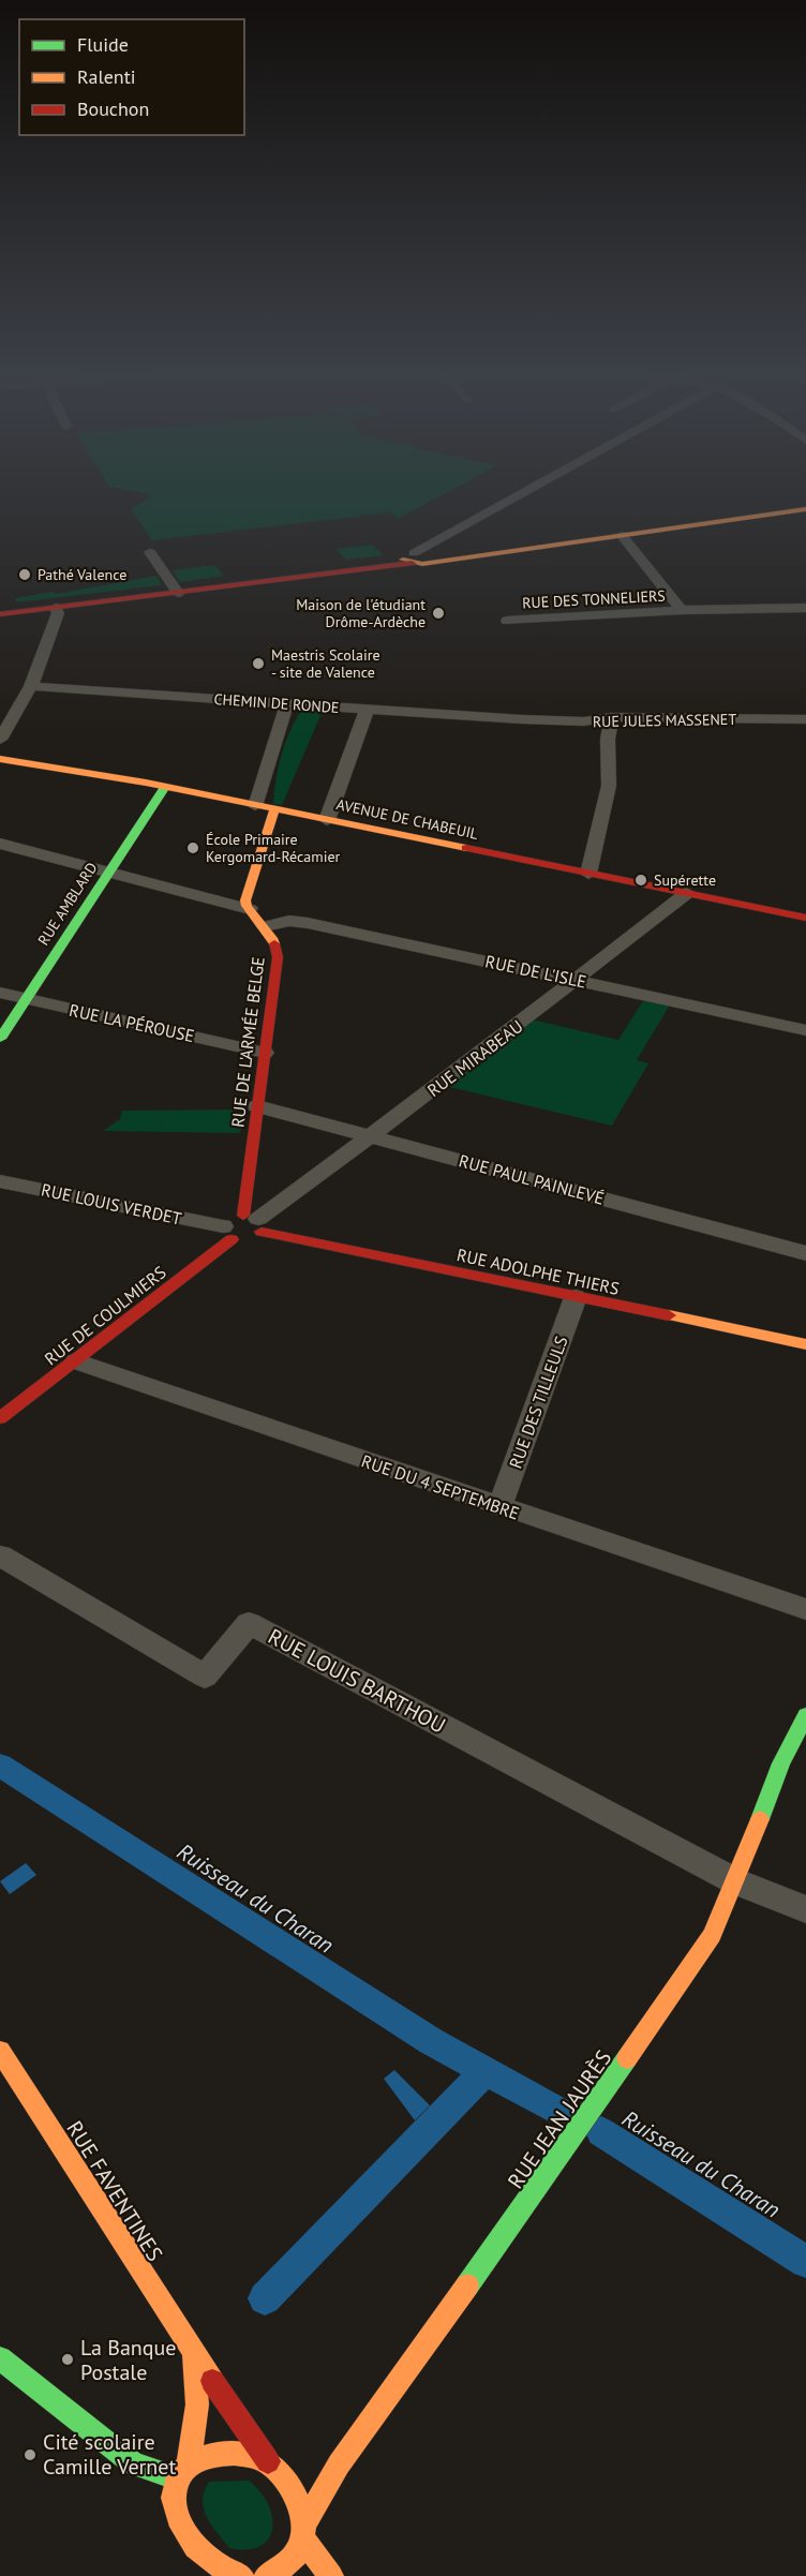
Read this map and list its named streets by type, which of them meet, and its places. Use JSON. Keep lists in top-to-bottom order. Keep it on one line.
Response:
{"streets":{"main road":["AVENUE DE CHABEUIL","RUE AMBLARD","RUE DE L'ARMÉE BELGE","RUE ADOLPHE THIERS","RUE DE COULMIERS","RUE JEAN JAURÈS","RUE FAVENTINES"],"street":["RUE DES TONNELIERS","CHEMIN DE RONDE","RUE JULES MASSENET","RUE DE L'ISLE","RUE LA PÉROUSE","RUE MIRABEAU","RUE PAUL PAINLEVÉ","RUE LOUIS VERDET","RUE DES TILLEULS","RUE DU 4 SEPTEMBRE","RUE LOUIS BARTHOU"]},"crossings":[["CHEMIN DE RONDE","RUE JULES MASSENET"],["AVENUE DE CHABEUIL","RUE AMBLARD"],["AVENUE DE CHABEUIL","RUE MIRABEAU"],["RUE AMBLARD","RUE LA PÉROUSE"],["RUE DE L'ISLE","RUE DE L'ARMÉE BELGE"],["RUE DE L'ISLE","RUE MIRABEAU"],["RUE LA PÉROUSE","RUE DE L'ARMÉE BELGE"],["RUE DE L'ARMÉE BELGE","RUE MIRABEAU"],["RUE DE L'ARMÉE BELGE","RUE PAUL PAINLEVÉ"],["RUE DE L'ARMÉE BELGE","RUE ADOLPHE THIERS"],["RUE MIRABEAU","RUE PAUL PAINLEVÉ"],["RUE MIRABEAU","RUE ADOLPHE THIERS"],["RUE LOUIS VERDET","RUE DE COULMIERS"],["RUE ADOLPHE THIERS","RUE DES TILLEULS"],["RUE DE COULMIERS","RUE DU 4 SEPTEMBRE"],["RUE DES TILLEULS","RUE DU 4 SEPTEMBRE"],["RUE LOUIS BARTHOU","RUE JEAN JAURÈS"],["RUE JEAN JAURÈS","RUE FAVENTINES"]],"water":["Ruisseau du Charan"],"places":["Pathé Valence","Maison de l'étudiant Drôme-Ardèche","Maestris Scolaire - site de Valence","École Primaire Kergomard-Récamier","Supérette","La Banque Postale","Cité scolaire Camille Vernet"],"legend":["Fluide","Ralenti","Bouchon"]}
